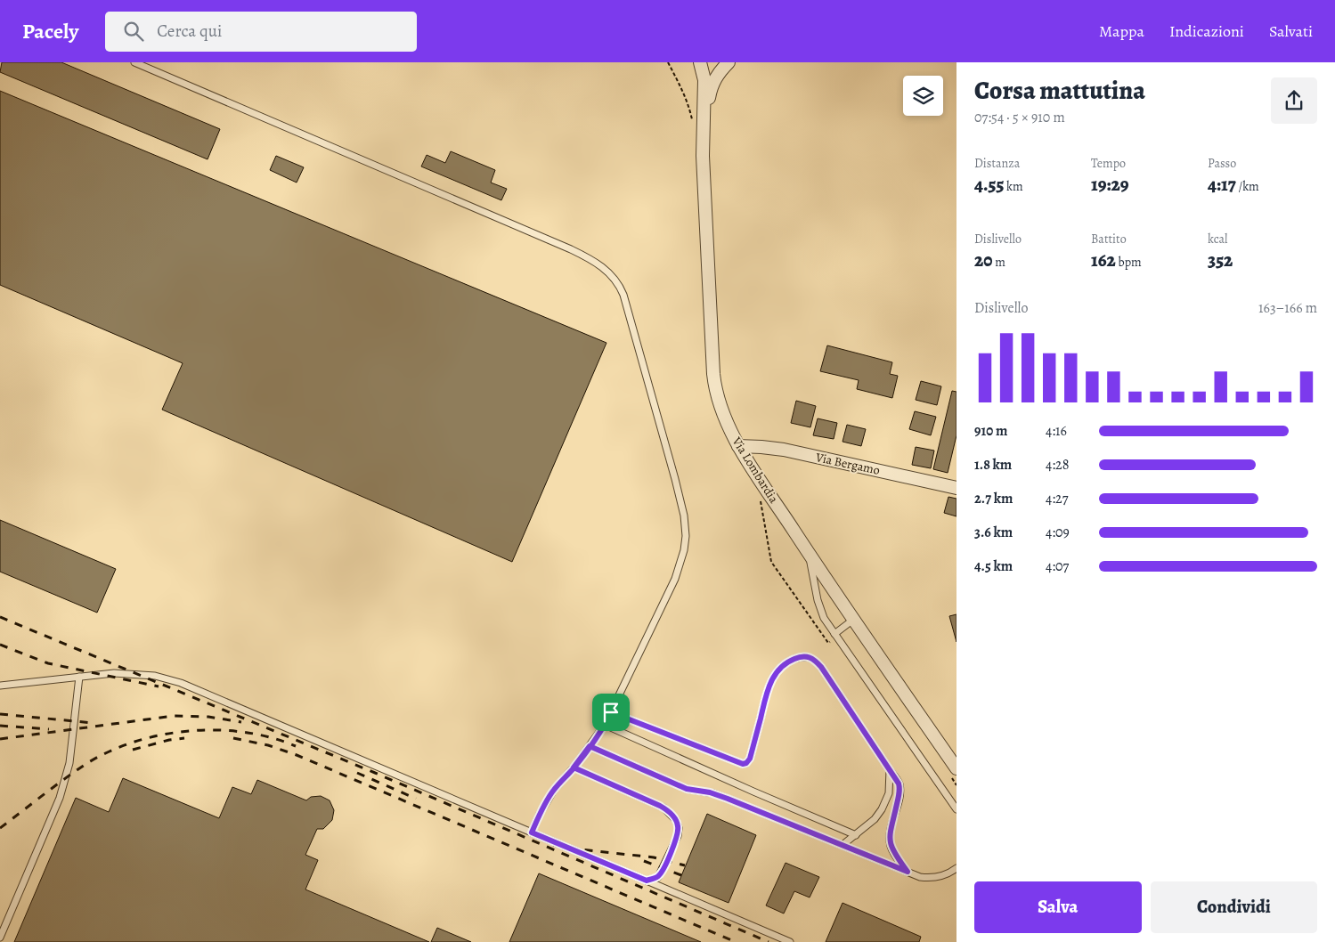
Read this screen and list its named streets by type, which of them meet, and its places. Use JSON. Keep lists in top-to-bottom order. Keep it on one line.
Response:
{"streets":{"street":["Via Bergamo","Via Lombardia"]},"crossings":[["Via Bergamo","Via Lombardia"]],"page":{"header":"Pacely","search":"Cerca qui","nav":["Mappa","Indicazioni","Salvati"],"heading":["Corsa mattutina","07:54 · 5 × 910 m"],"stats":[["Distanza","4.55 km"],["Tempo","19:29"],["Passo","4:17 /km"],["Dislivello","20 m"],["Battito","162 bpm"],["kcal","352"]],"chart":["Dislivello","163–166 m"],"list":[{"name":"910 m","note":"4:16"},{"name":"1.8 km","note":"4:28"},{"name":"2.7 km","note":"4:27"},{"name":"3.6 km","note":"4:09"},{"name":"4.5 km","note":"4:07"}],"buttons":["Salva","Condividi"]}}
